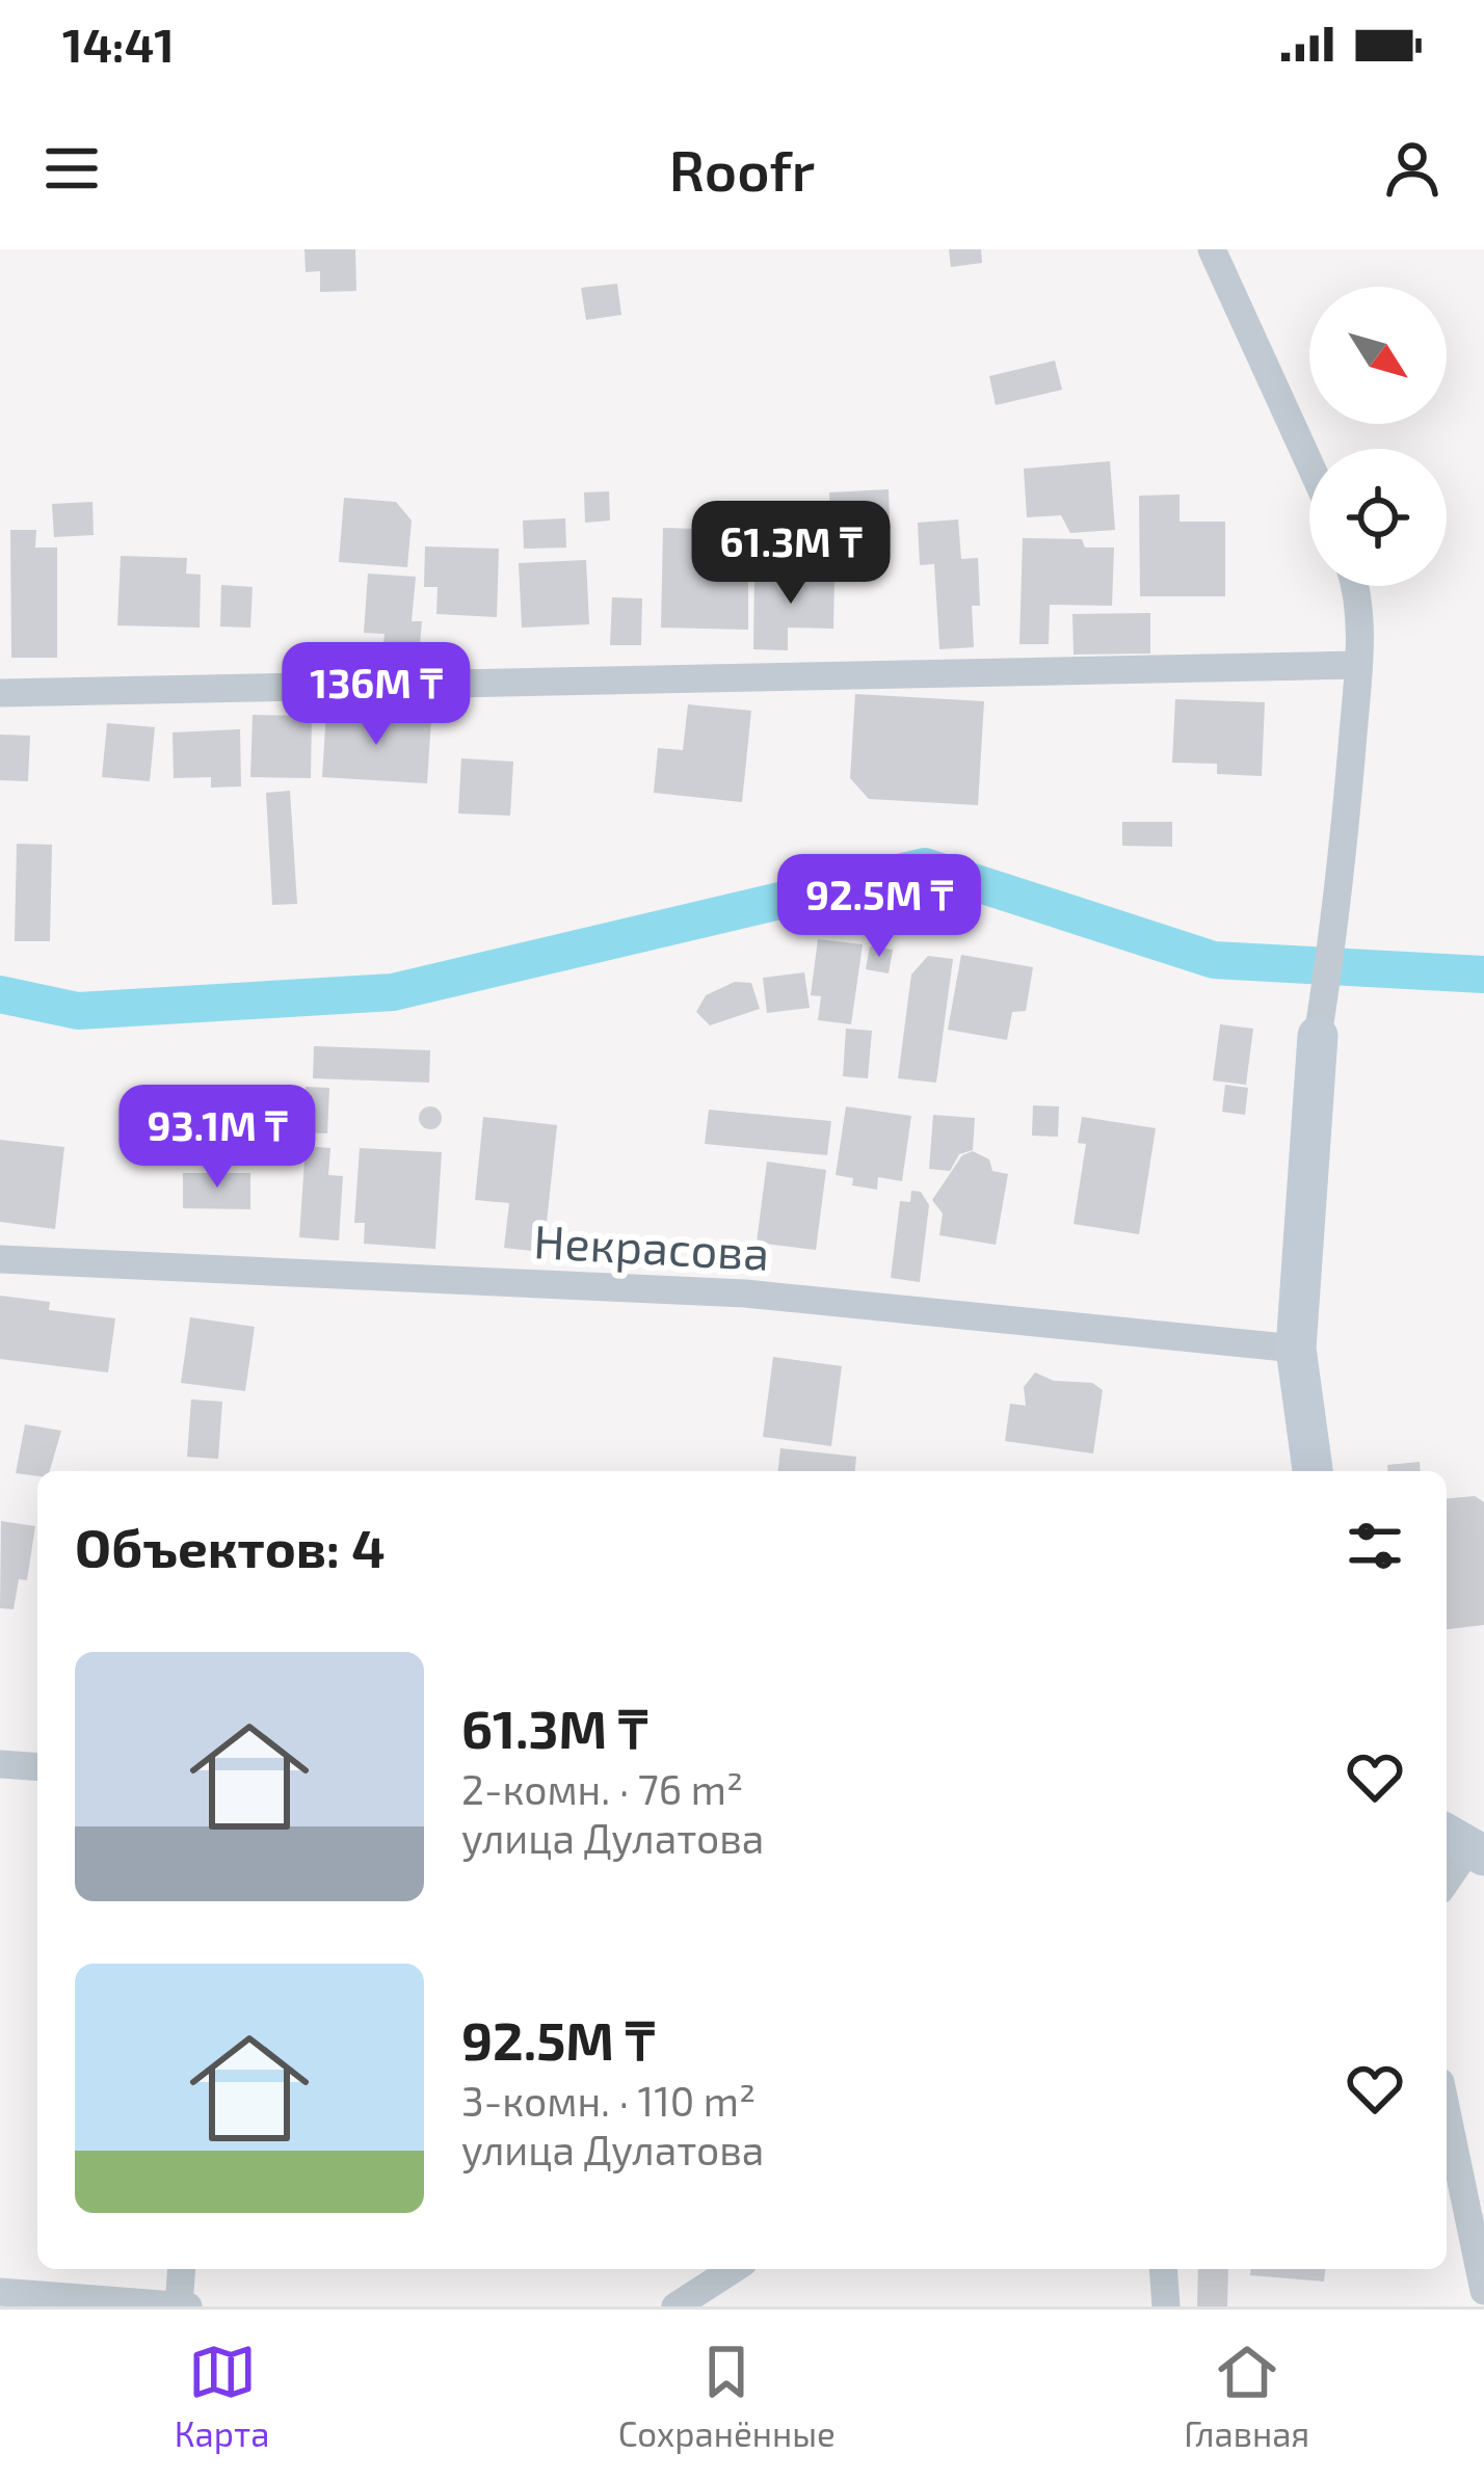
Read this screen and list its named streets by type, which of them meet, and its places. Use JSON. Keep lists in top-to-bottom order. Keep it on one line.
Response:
{"streets":{"street":["Некрасова"]},"north":"bottom right","page":{"status":"14:41","header":"Roofr","price":["61.3M ₸","136M ₸","92.5M ₸","93.1M ₸"],"heading":"Объектов: 4","list":[{"name":"61.3M ₸","note":"2-комн. · 76 m² · улица Дулатова"},{"name":"92.5M ₸","note":"3-комн. · 110 m² · улица Дулатова"}],"tabs":["Карта","Сохранённые","Главная"]}}
